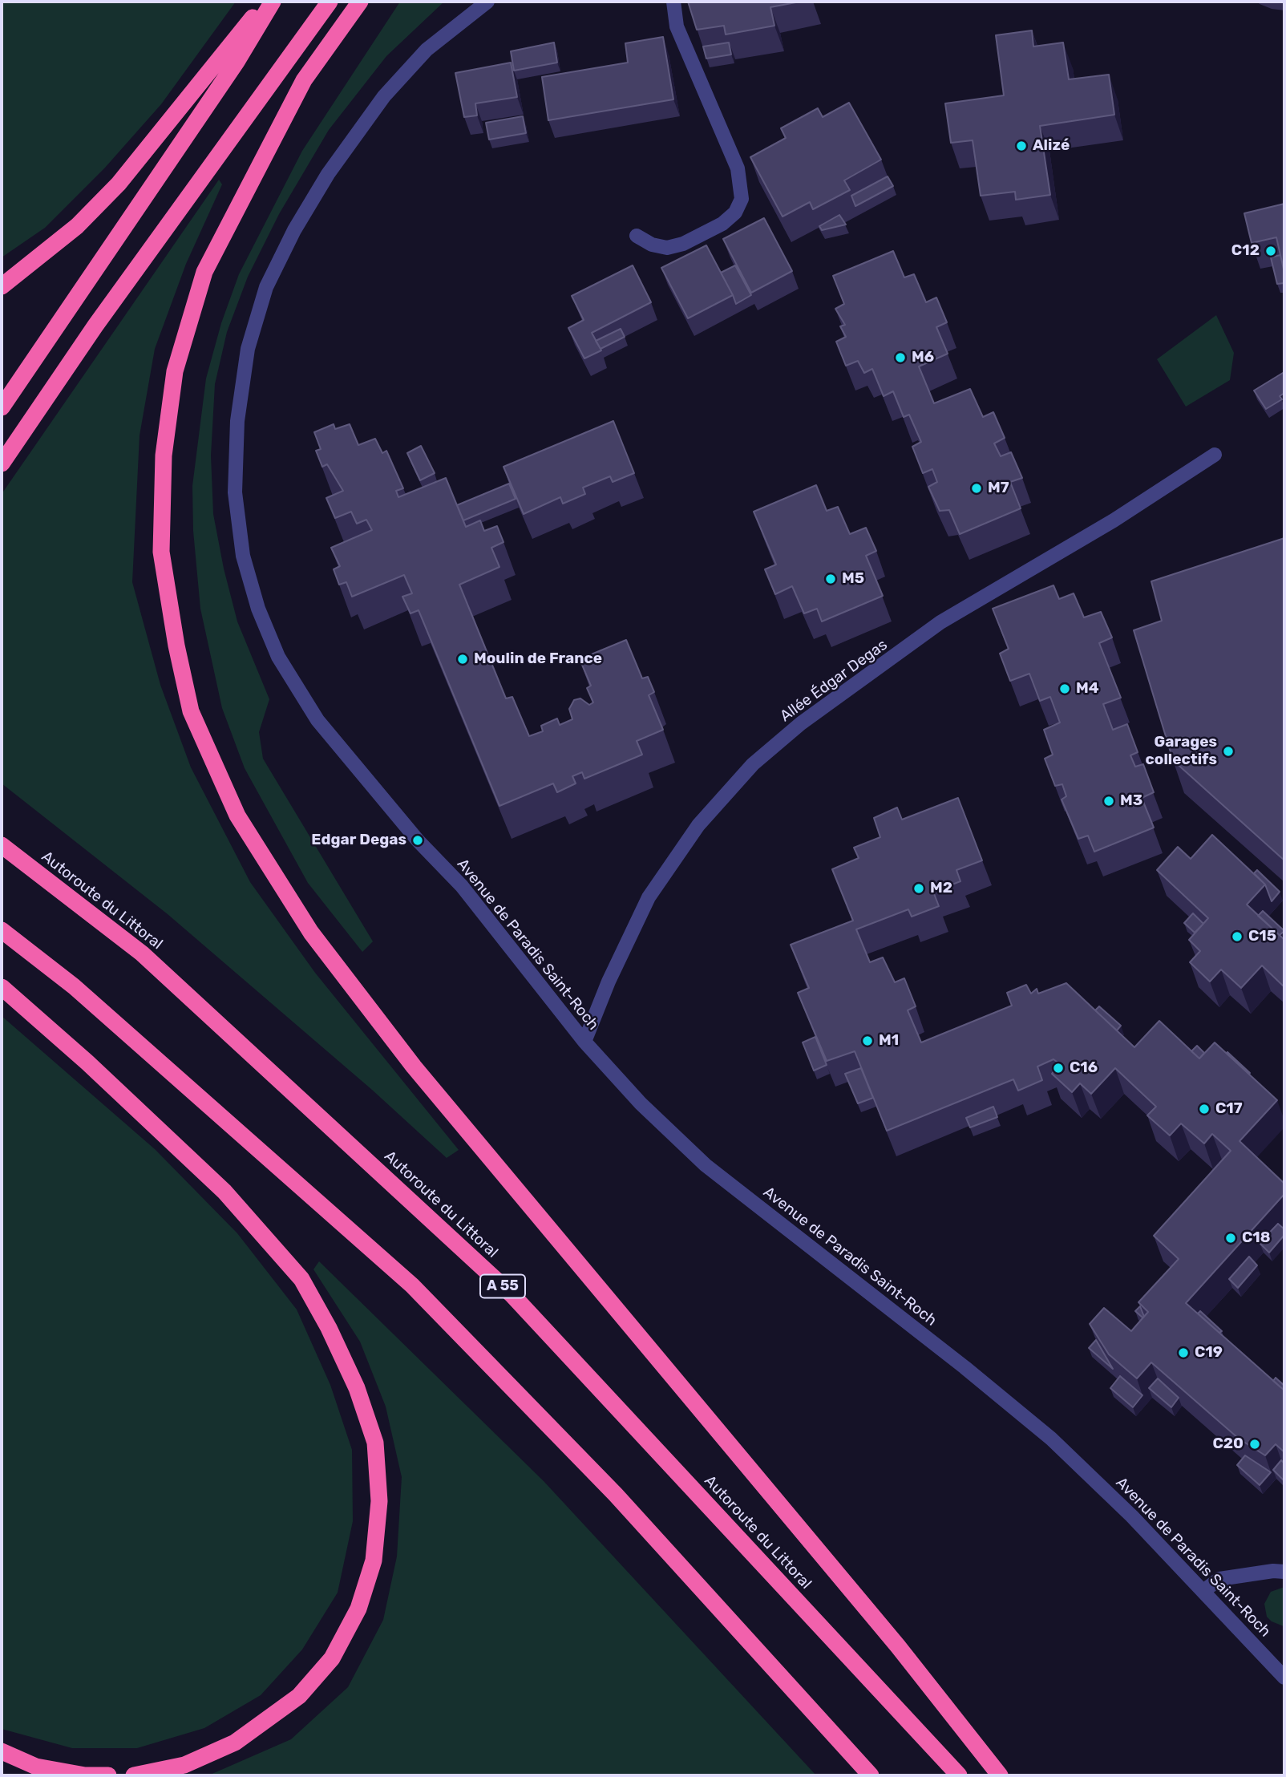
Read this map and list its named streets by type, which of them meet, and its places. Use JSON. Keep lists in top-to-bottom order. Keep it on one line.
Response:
{"streets":{"highway":["Autoroute du Littoral","A 55"],"street":["Allée Édgar Degas","Avenue de Paradis Saint-Roch"]},"crossings":[["Allée Édgar Degas","Avenue de Paradis Saint-Roch"]],"places":["Alizé","C12","M6","M7","M5","Moulin de France","M4","Garages collectifs","M3","Edgar Degas","M2","C15","M1","C16","C17","C18","C19","C20"]}
